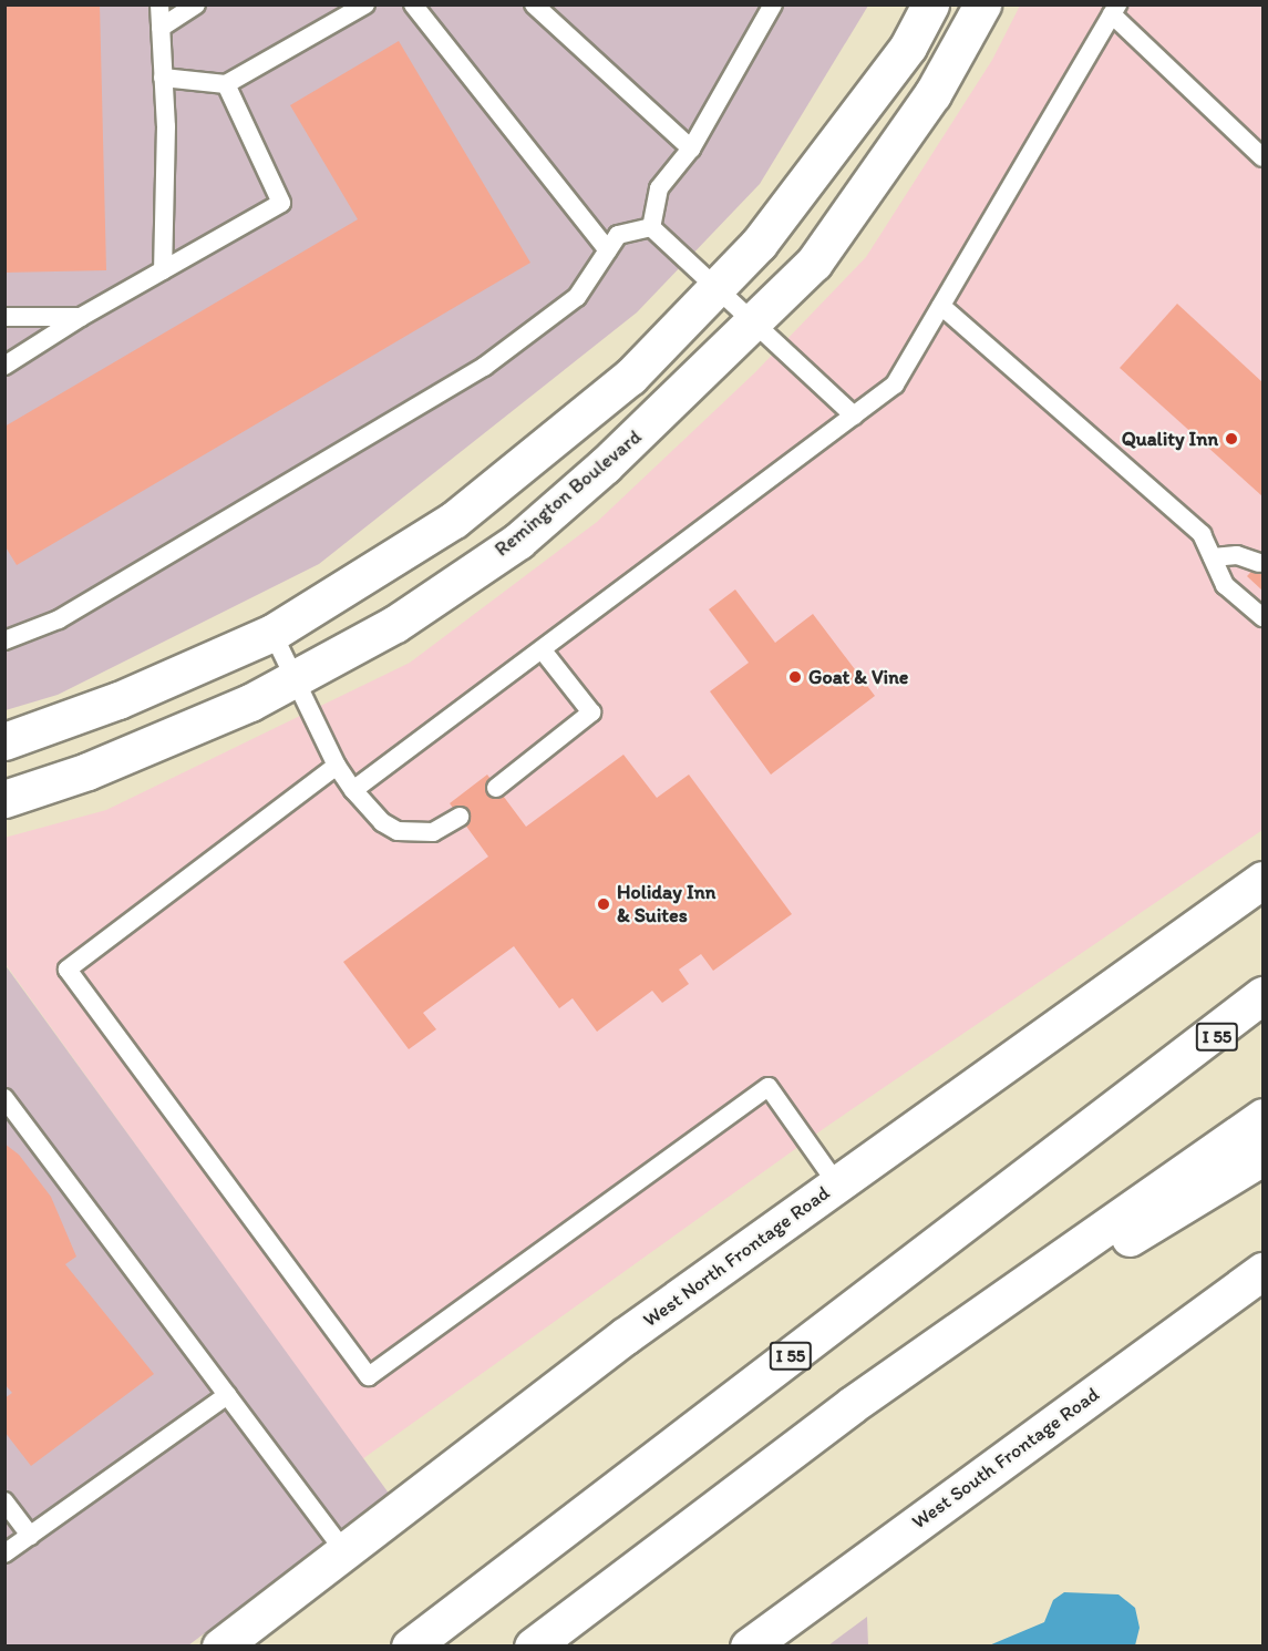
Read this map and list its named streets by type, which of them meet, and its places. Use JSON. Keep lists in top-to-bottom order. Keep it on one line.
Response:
{"streets":{"main road":["Remington Boulevard","I 55","West North Frontage Road","West South Frontage Road"]},"places":["Quality Inn","Goat & Vine","Holiday Inn & Suites"]}
